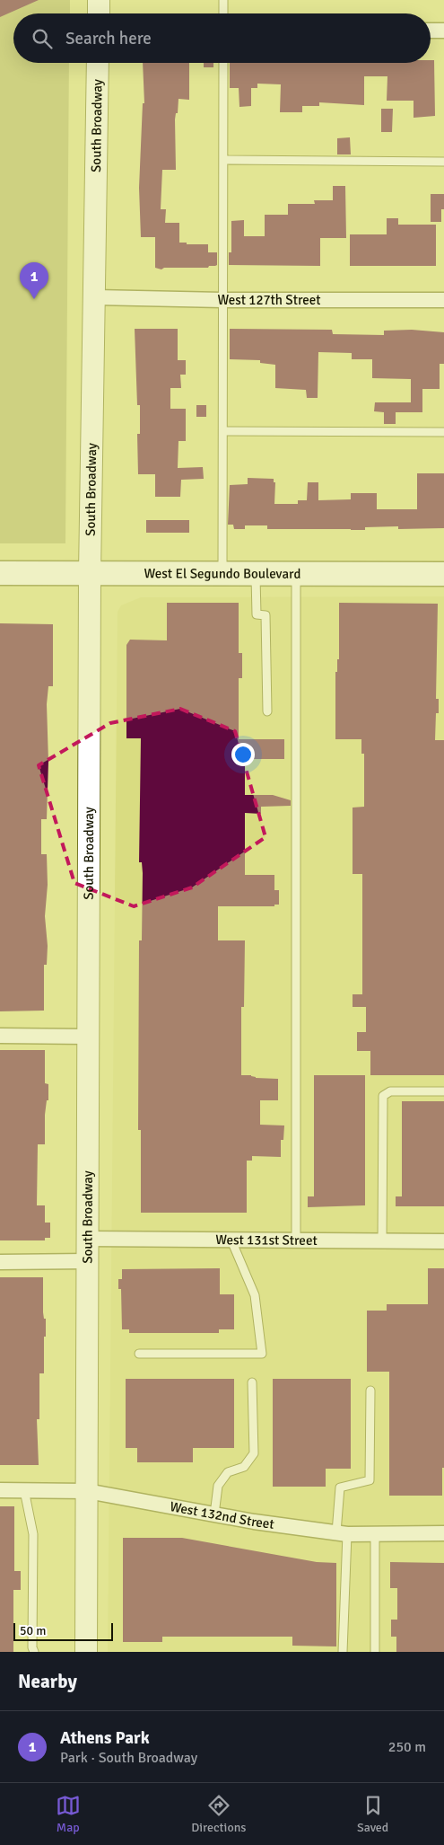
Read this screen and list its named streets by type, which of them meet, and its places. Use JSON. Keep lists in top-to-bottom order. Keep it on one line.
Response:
{"streets":{"main road":["South Broadway","West El Segundo Boulevard"],"street":["West 127th Street","West 131st Street","West 132nd Street"]},"crossings":[["South Broadway","West 127th Street"],["South Broadway","West El Segundo Boulevard"],["South Broadway","West 131st Street"],["South Broadway","West 132nd Street"]],"scale_bar":"50 m","page":{"search":"Search here","pins":"1","scale":"50 m","heading":"Nearby","list":[{"mark":"1","name":"Athens Park","note":"Park · South Broadway","value":"250 m"}],"nav":["Map","Directions","Saved"]}}
